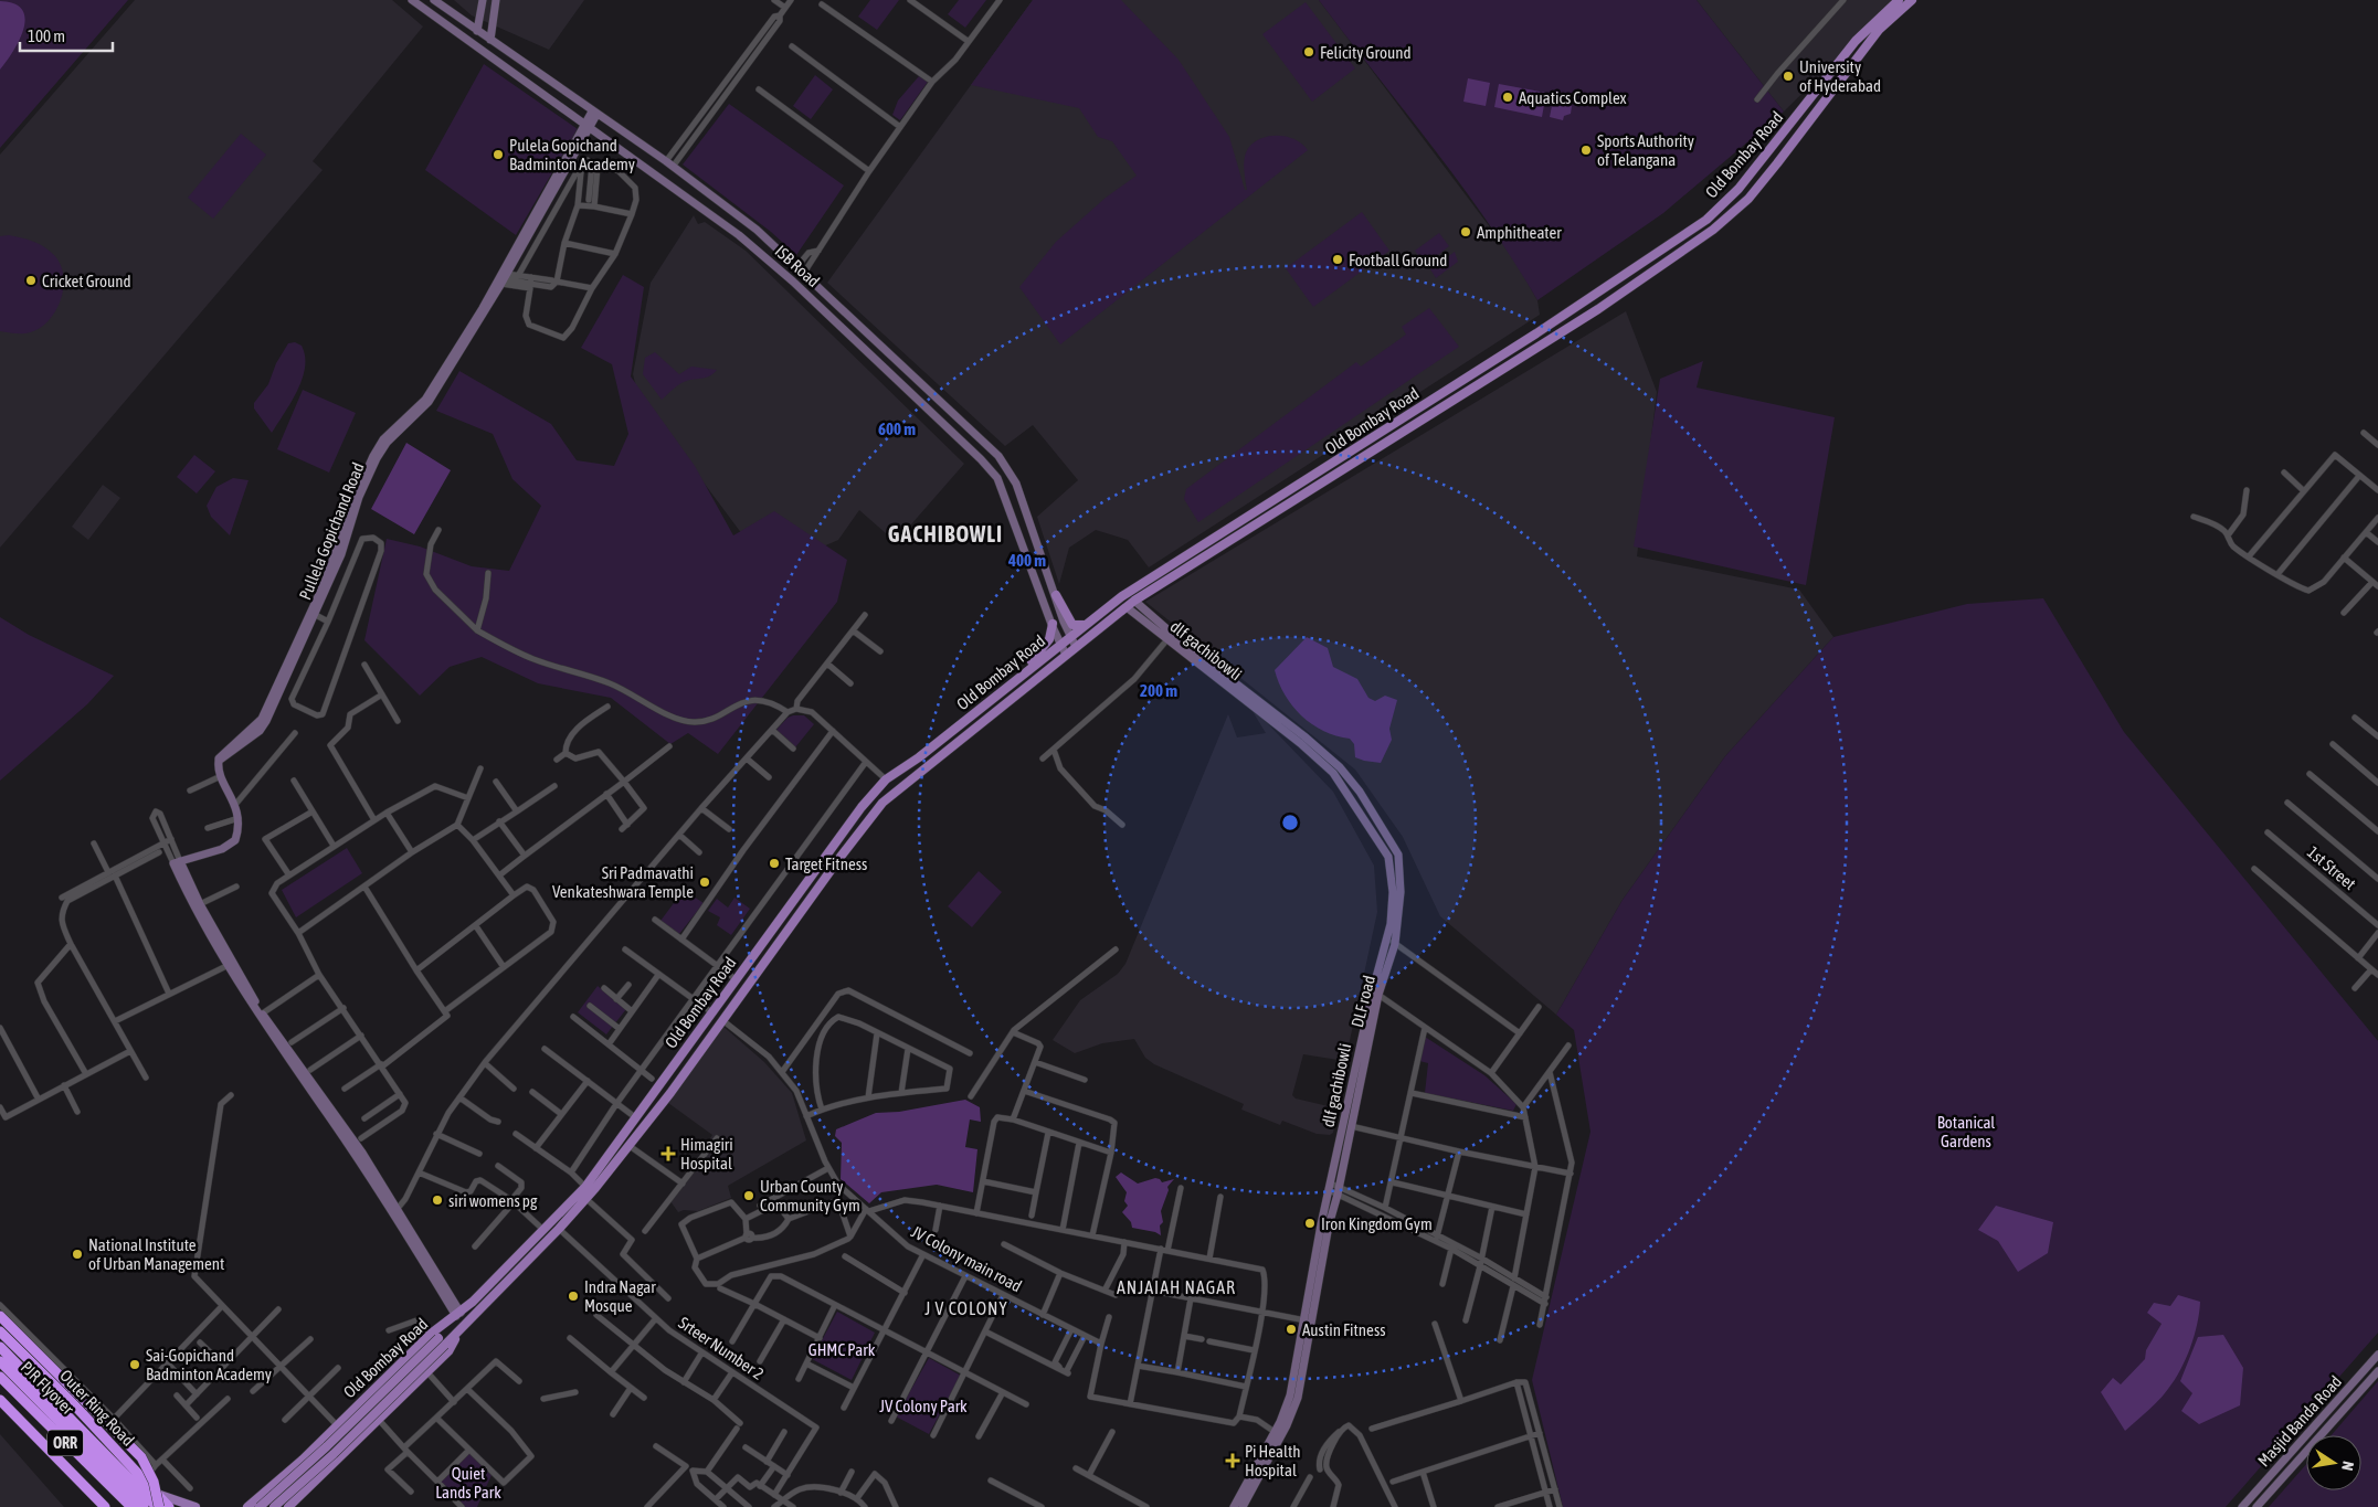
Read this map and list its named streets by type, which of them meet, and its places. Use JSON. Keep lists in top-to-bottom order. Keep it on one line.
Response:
{"streets":{"highway":["PJR Flyover","Outer Ring Road","ORR"],"main road":["Old Bombay Road","ISB Road","Pullela Gopichand Road","dlf gachibowli","DLF road","Masjid Banda Road"],"street":["1st Street","JV Colony main road","Srteer Number 2"]},"crossings":[["Old Bombay Road","ISB Road"],["Old Bombay Road","dlf gachibowli"],["Old Bombay Road","DLF road"],["Old Bombay Road","JV Colony main road"],["Old Bombay Road","Srteer Number 2"],["ISB Road","Pullela Gopichand Road"]],"districts":["GACHIBOWLI","ANJAIAH NAGAR","J V COLONY"],"parks":["Botanical Gardens","GHMC Park","JV Colony Park","Quiet Lands Park"],"places":{"other":["Felicity Ground","University of Hyderabad","Aquatics Complex","Sports Authority of Telangana","Pulela Gopichand Badminton Academy","Amphitheater","Football Ground","Cricket Ground","Target Fitness","Sri Padmavathi Venkateshwara Temple","Urban County Community Gym","siri womens pg","Iron Kingdom Gym","National Institute of Urban Management","Indra Nagar Mosque","Austin Fitness","Sai-Gopichand Badminton Academy"],"health":["Himagiri Hospital","Pi Health Hospital"]},"scale_bar":"100 m","north":"right","rings":["600 m","400 m","200 m"]}
